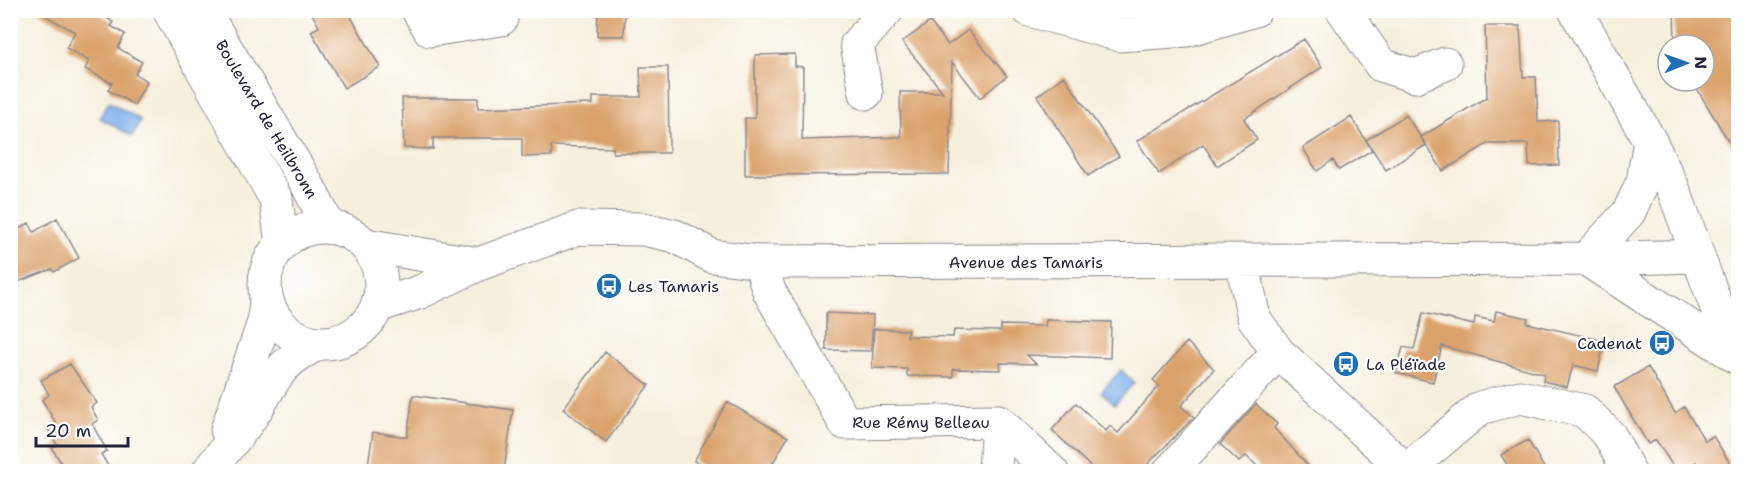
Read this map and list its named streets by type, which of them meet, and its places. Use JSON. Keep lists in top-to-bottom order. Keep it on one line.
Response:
{"streets":{"street":["Boulevard de Heilbronn","Avenue des Tamaris","Rue Rémy Belleau"]},"crossings":[["Boulevard de Heilbronn","Avenue des Tamaris"],["Avenue des Tamaris","Rue Rémy Belleau"]],"places":{"bus stop":["Les Tamaris","Cadenat","La Pléïade"]},"scale_bar":"20 m","north":"right"}
